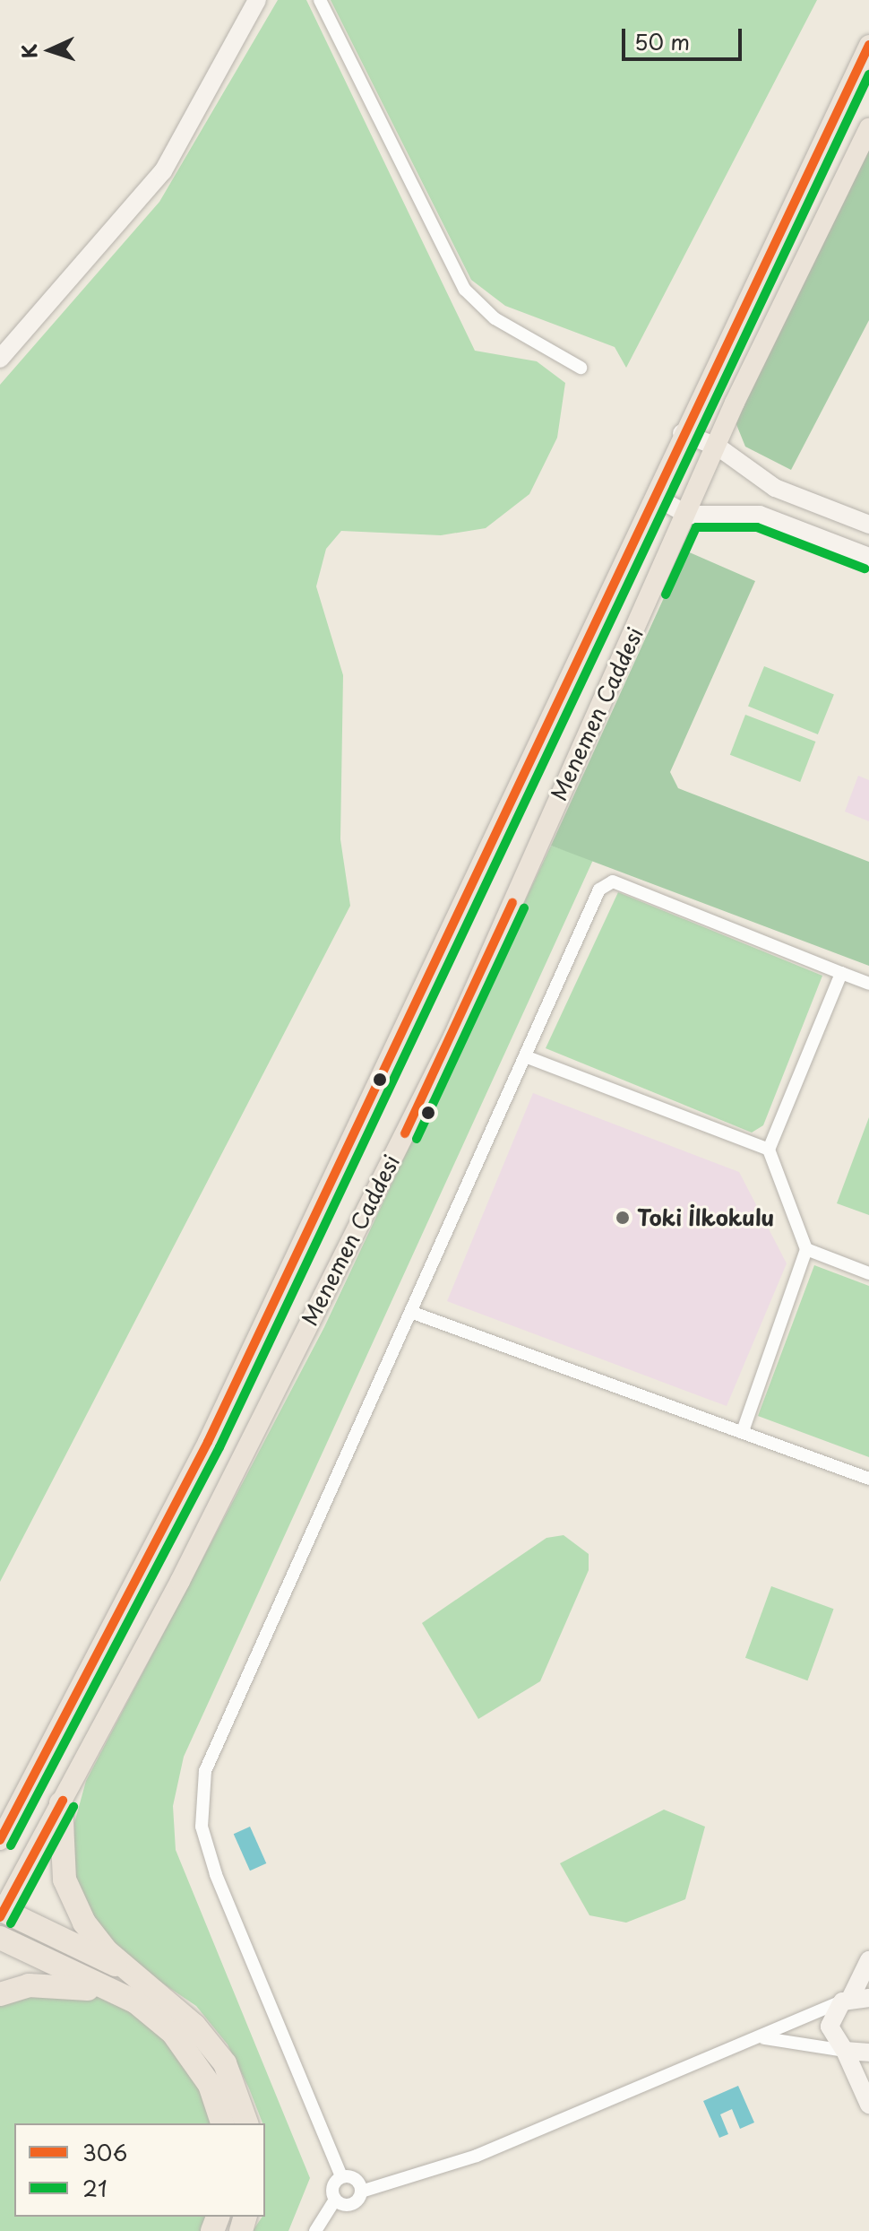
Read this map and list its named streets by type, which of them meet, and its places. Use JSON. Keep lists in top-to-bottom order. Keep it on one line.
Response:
{"streets":{"main road":["Menemen Caddesi"]},"places":["Toki İlkokulu"],"lines":["transit line 306","transit line 21"],"legend":["306","21"],"scale_bar":"50 m","north":"left"}
